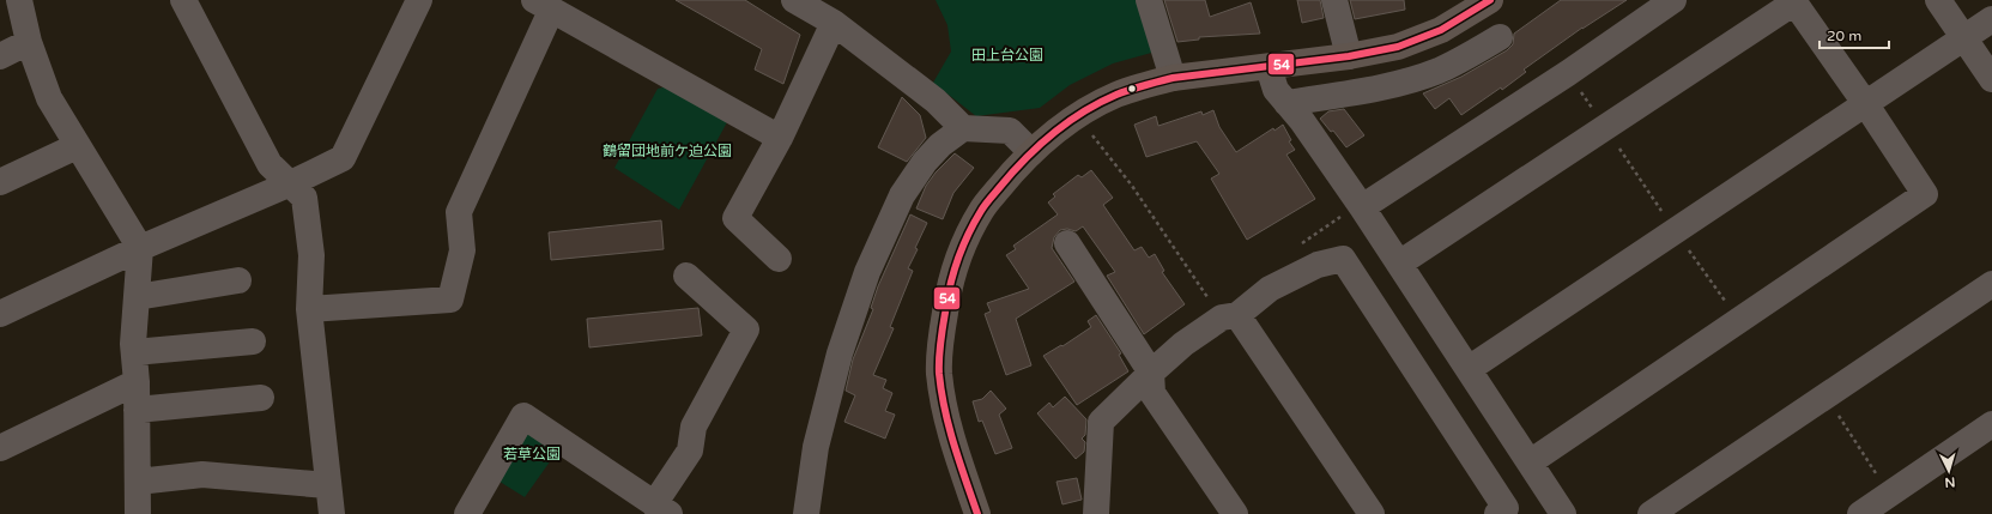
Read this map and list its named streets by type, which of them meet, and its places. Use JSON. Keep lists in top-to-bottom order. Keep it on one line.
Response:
{"parks":["田上台公園","鶴留団地前ケ迫公園","若草公園"],"lines":["transit line 54"],"scale_bar":"20 m","north":"bottom"}
